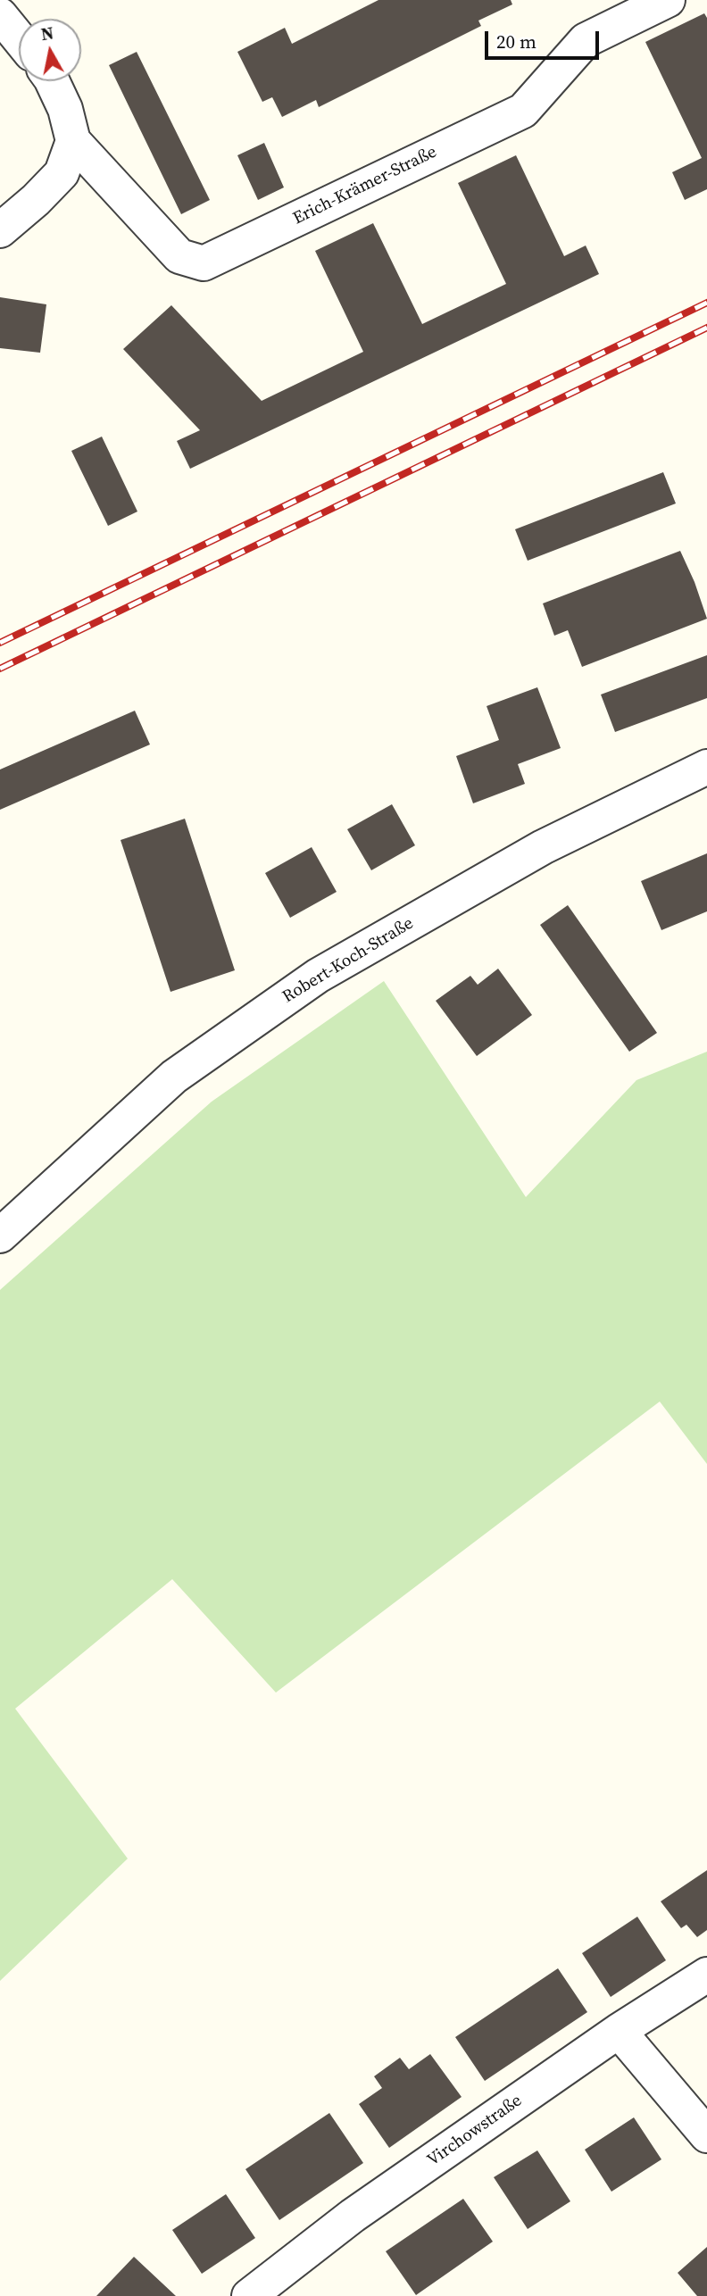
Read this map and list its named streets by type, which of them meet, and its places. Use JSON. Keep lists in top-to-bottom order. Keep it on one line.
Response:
{"streets":{"street":["Erich-Krämer-Straße","Robert-Koch-Straße","Virchowstraße"]},"scale_bar":"20 m","north":"top"}
